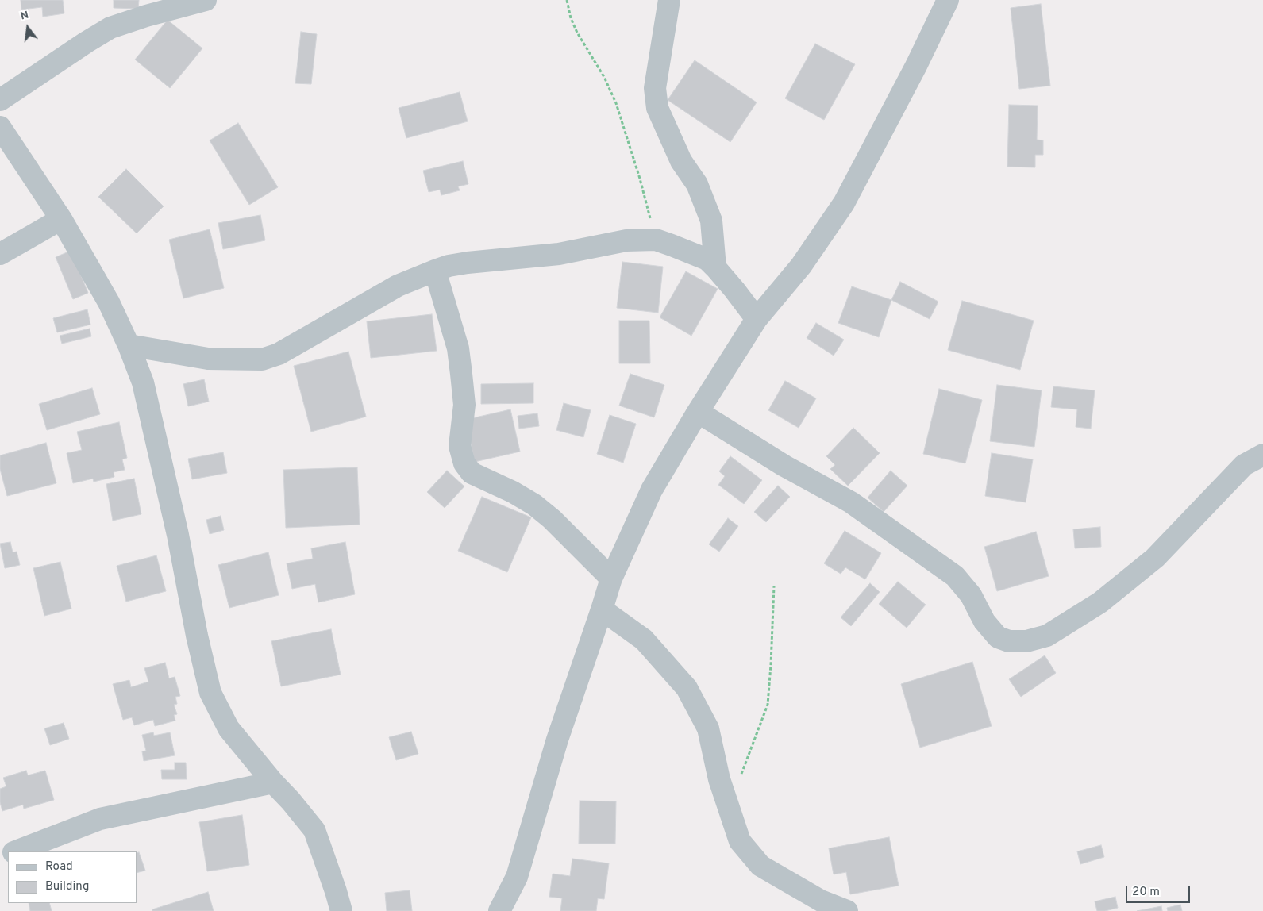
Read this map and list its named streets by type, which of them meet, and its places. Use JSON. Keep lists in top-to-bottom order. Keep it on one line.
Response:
{"legend":["Road","Building"],"scale_bar":"20 m","north":"top"}
